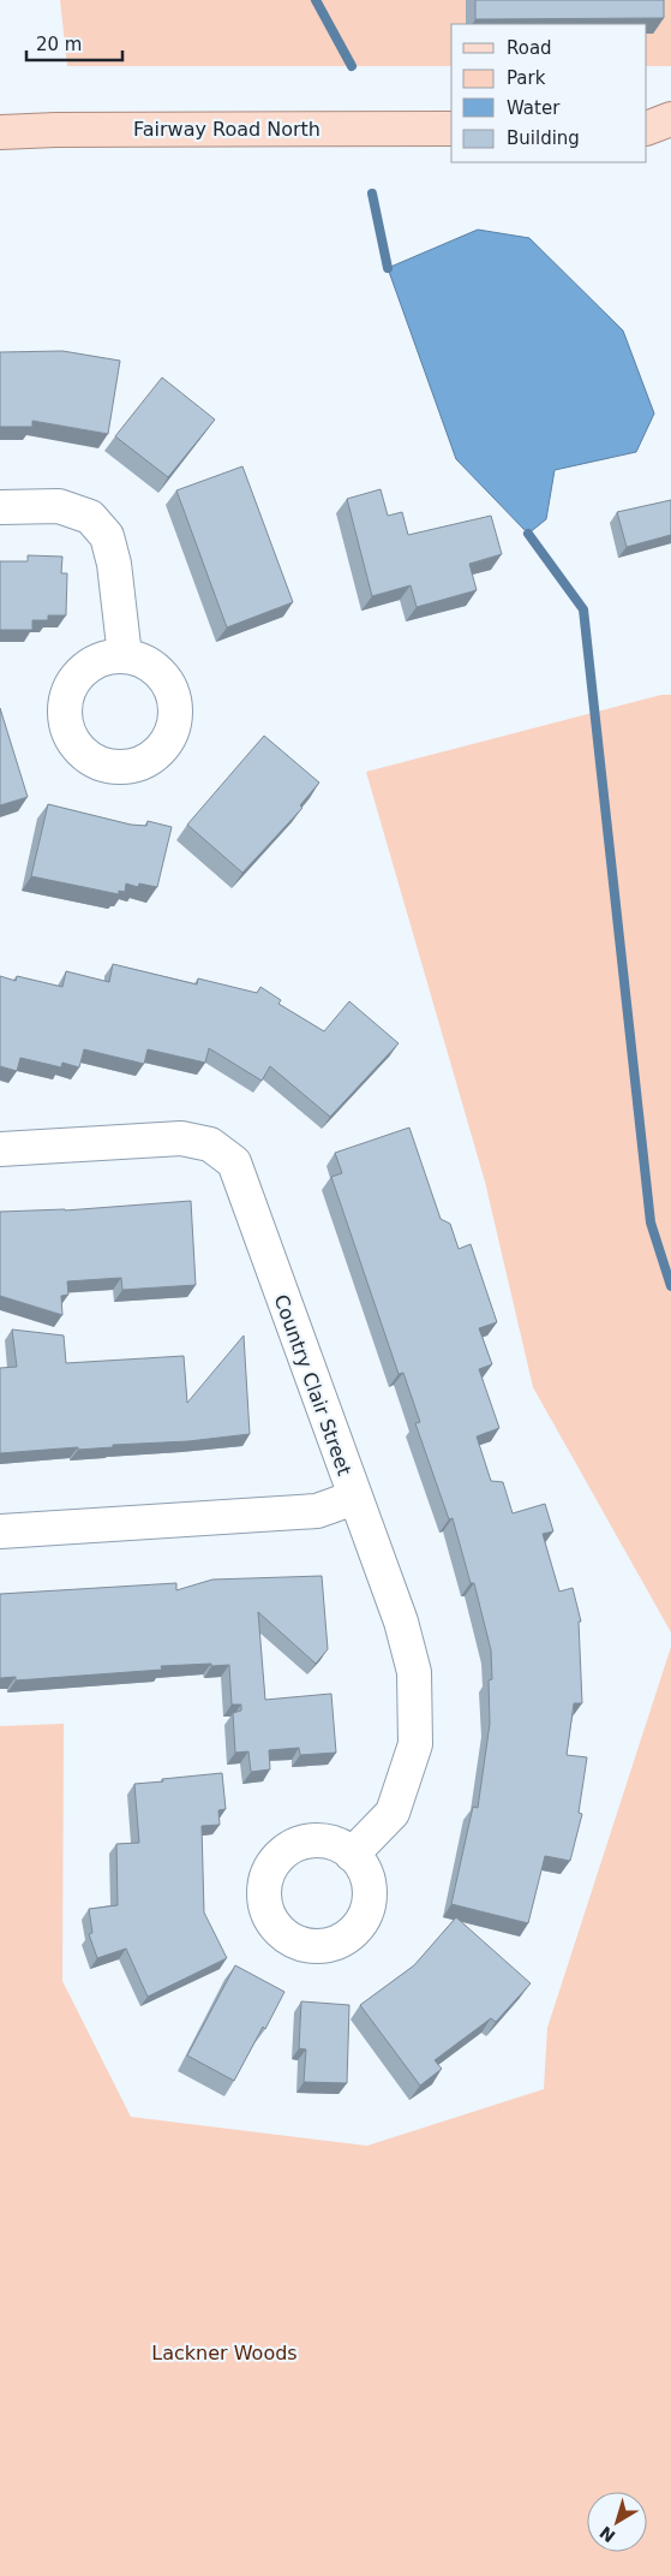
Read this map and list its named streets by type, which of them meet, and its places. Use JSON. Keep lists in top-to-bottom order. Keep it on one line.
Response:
{"streets":{"main road":["Fairway Road North"],"street":["Country Clair Street"]},"parks":["Lackner Woods"],"legend":["Road","Park","Water","Building"],"scale_bar":"20 m","north":"bottom left"}
